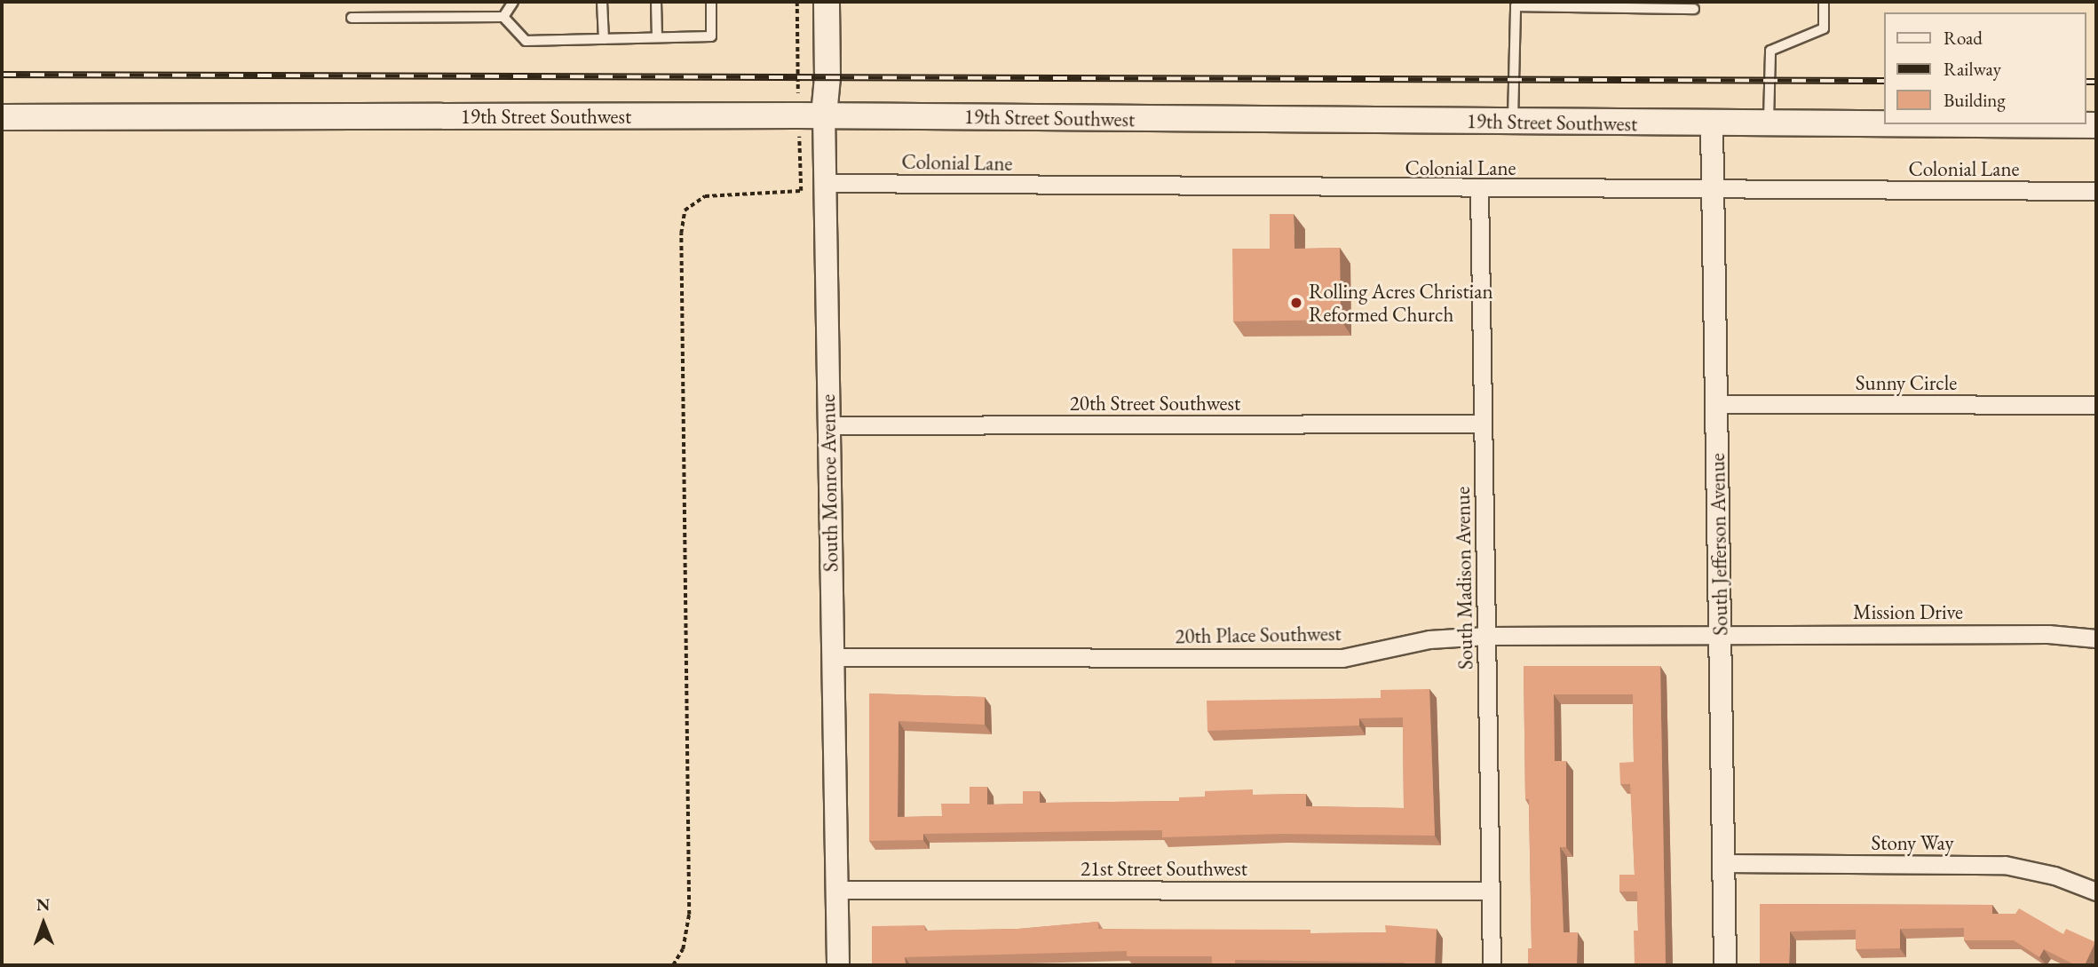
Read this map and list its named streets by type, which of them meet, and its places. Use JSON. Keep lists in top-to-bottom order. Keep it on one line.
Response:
{"streets":{"main road":["19th Street Southwest","South Monroe Avenue"],"street":["Colonial Lane","Sunny Circle","20th Street Southwest","South Jefferson Avenue","South Madison Avenue","Mission Drive","20th Place Southwest","Stony Way","21st Street Southwest"]},"crossings":[["19th Street Southwest","South Monroe Avenue"],["19th Street Southwest","South Jefferson Avenue"],["Colonial Lane","South Monroe Avenue"],["Colonial Lane","South Jefferson Avenue"],["Colonial Lane","South Madison Avenue"],["Sunny Circle","South Jefferson Avenue"],["20th Street Southwest","South Monroe Avenue"],["20th Street Southwest","South Madison Avenue"],["South Monroe Avenue","20th Place Southwest"],["South Monroe Avenue","21st Street Southwest"],["South Jefferson Avenue","Mission Drive"],["South Jefferson Avenue","20th Place Southwest"],["South Jefferson Avenue","Stony Way"],["South Madison Avenue","20th Place Southwest"],["South Madison Avenue","21st Street Southwest"],["Mission Drive","20th Place Southwest"]],"places":["Rolling Acres Christian Reformed Church"],"legend":["Road","Railway","Building"],"north":"top"}
